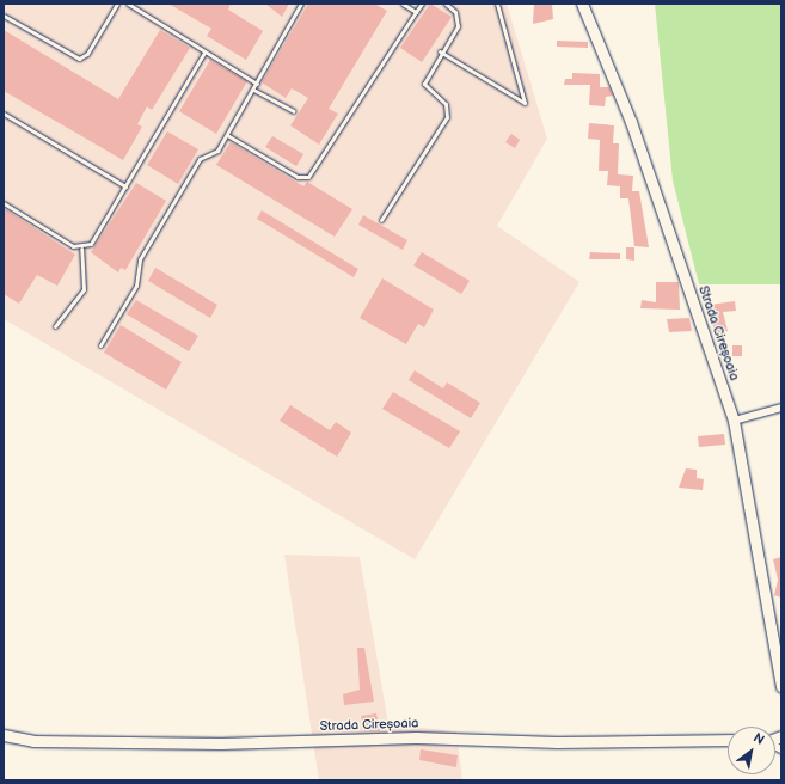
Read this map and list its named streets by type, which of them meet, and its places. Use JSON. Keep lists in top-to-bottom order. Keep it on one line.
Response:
{"streets":{"street":["Strada Cireșoaia"]},"north":"top right"}
